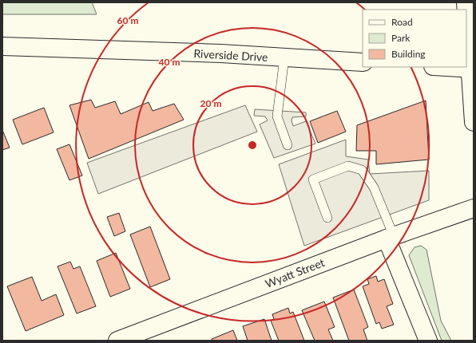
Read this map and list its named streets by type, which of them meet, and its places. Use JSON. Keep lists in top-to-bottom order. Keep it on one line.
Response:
{"streets":{"main road":["Riverside Drive","Wyatt Street"]},"legend":["Road","Park","Building"],"rings":["60 m","40 m","20 m"]}
